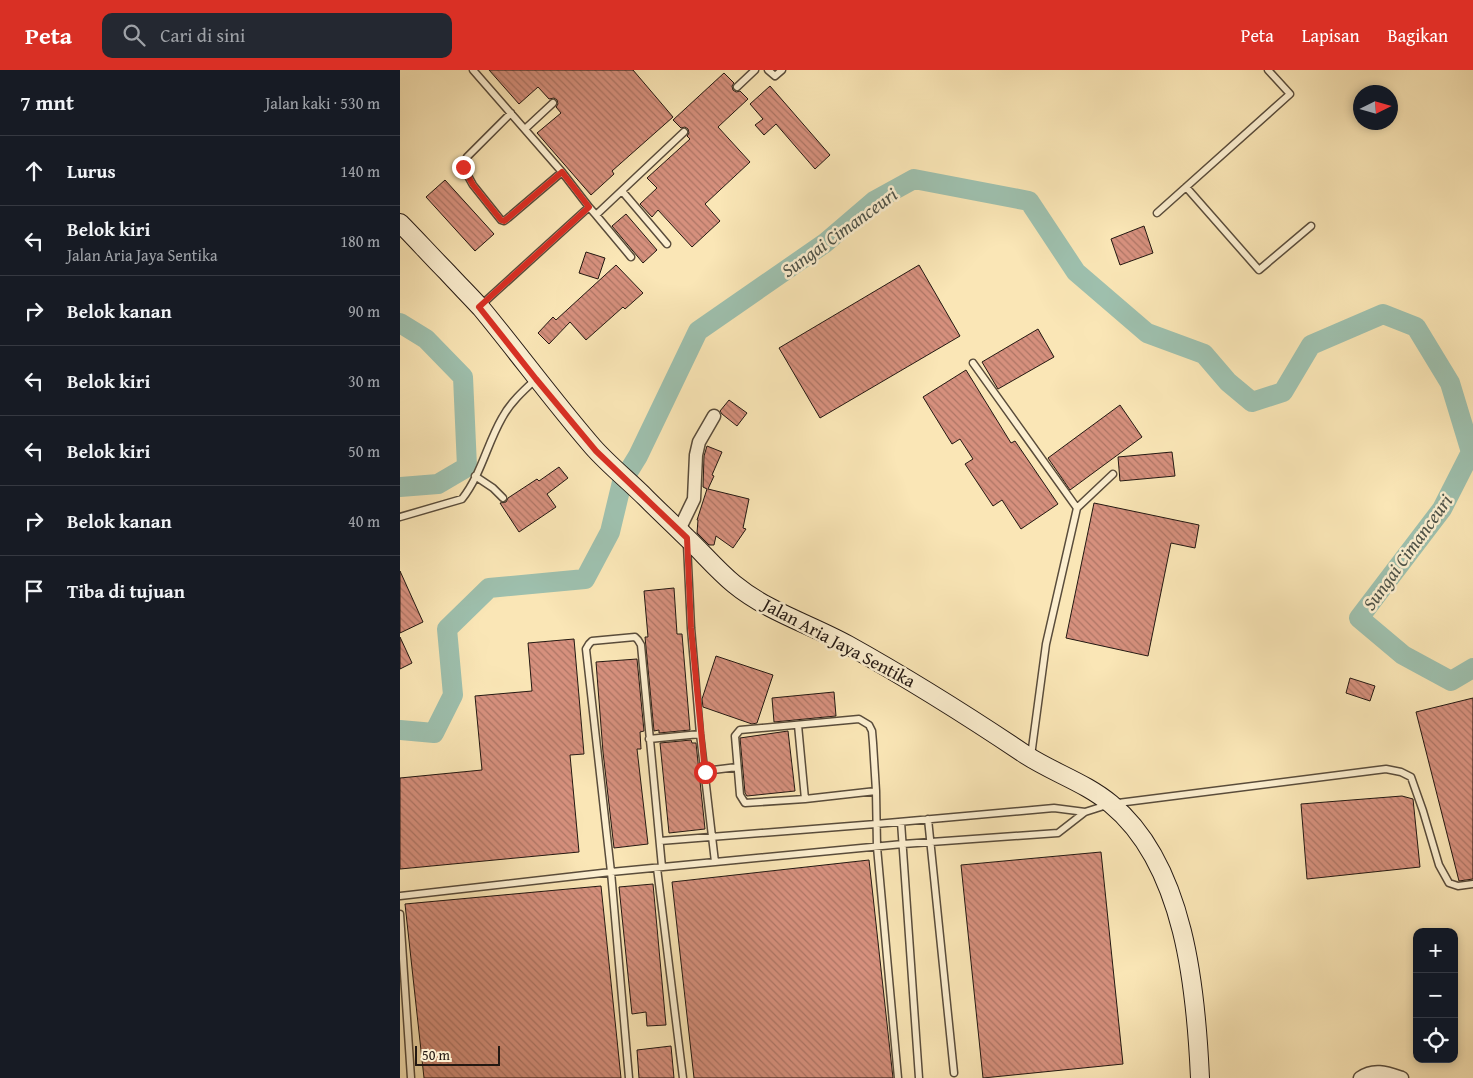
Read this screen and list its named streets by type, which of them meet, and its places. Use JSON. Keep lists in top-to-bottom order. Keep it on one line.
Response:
{"streets":{"street":["Jalan Aria Jaya Sentika"]},"water":["Sungai Cimanceuri"],"scale_bar":"50 m","north":"right","page":{"header":"Peta","search":"Cari di sini","nav":["Peta","Lapisan","Bagikan"],"heading":["7 mnt","Jalan kaki · 530 m"],"list":[["Lurus","140 m"],["Belok kiri","Jalan Aria Jaya Sentika","180 m"],["Belok kanan","90 m"],["Belok kiri","30 m"],["Belok kiri","50 m"],["Belok kanan","40 m"],"Tiba di tujuan"],"map_buttons":["+","−"],"scale":"50 m"}}
